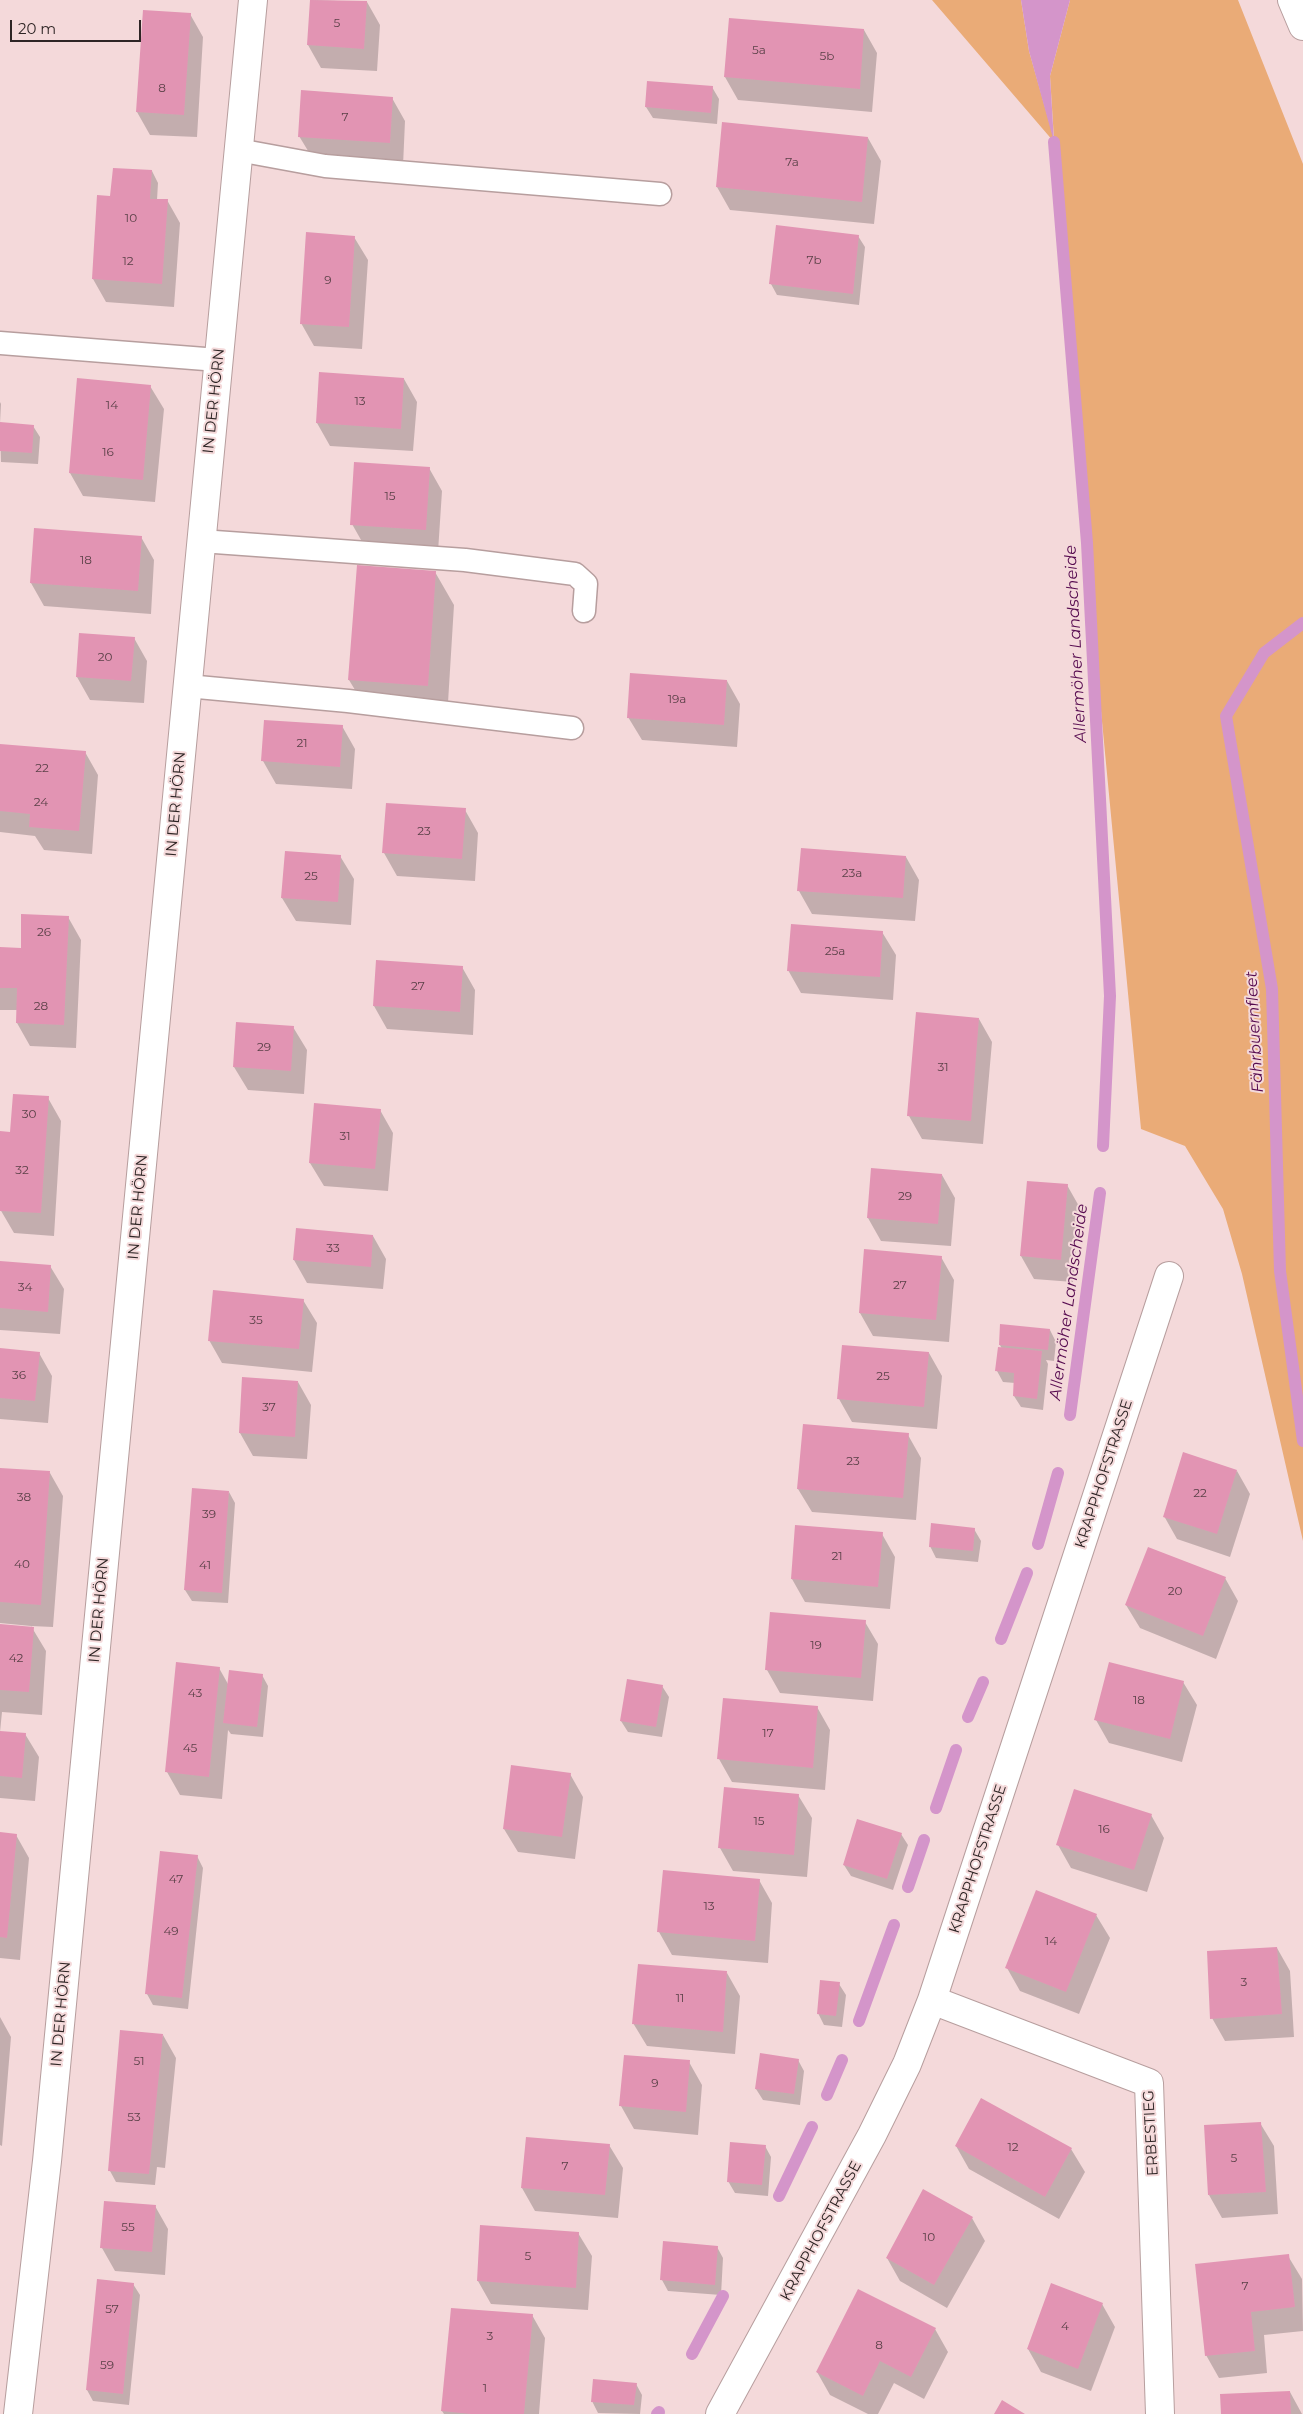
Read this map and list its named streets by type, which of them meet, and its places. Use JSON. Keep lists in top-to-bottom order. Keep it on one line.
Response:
{"streets":{"main road":["IN DER HÖRN","KRAPPHOFSTRASSE","ERBESTIEG"]},"crossings":[["KRAPPHOFSTRASSE","ERBESTIEG"]],"water":["Allermöher Landscheide","Fährbuernfleet"],"house_numbers":["5","5a","5b","8","7","7a","10","7b","12","9","13","14","16","15","18","20","19a","21","22","24","23","23a","25","26","25a","27","28","29","31","30","31","32","29","33","27","34","35","36","25","37","23","22","38","39","21","40","41","20","19","42","43","18","17","45","15","16","47","13","49","14","3","11","51","9","53","12","5","7","55","10","5","7","57","4","3","8","59","1"],"scale_bar":"20 m"}
